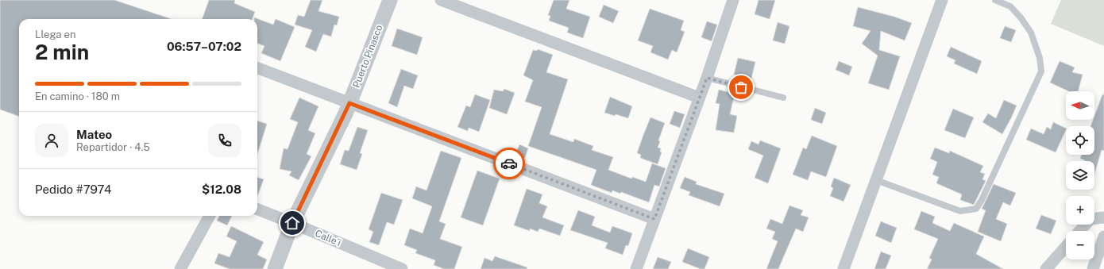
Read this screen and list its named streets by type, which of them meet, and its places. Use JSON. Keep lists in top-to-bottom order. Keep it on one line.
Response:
{"streets":{"street":["Puerto Pinasco","Calle´i"]},"crossings":[["Puerto Pinasco","Calle´i"]],"north":"left","page":{"heading":["2 min","Llega en","06:57–07:02"],"panel":["Mateo","Repartidor · 4.5","Pedido #7974","$12.08"],"bar":"En camino · 180 m","map_buttons":["+","−"]}}
